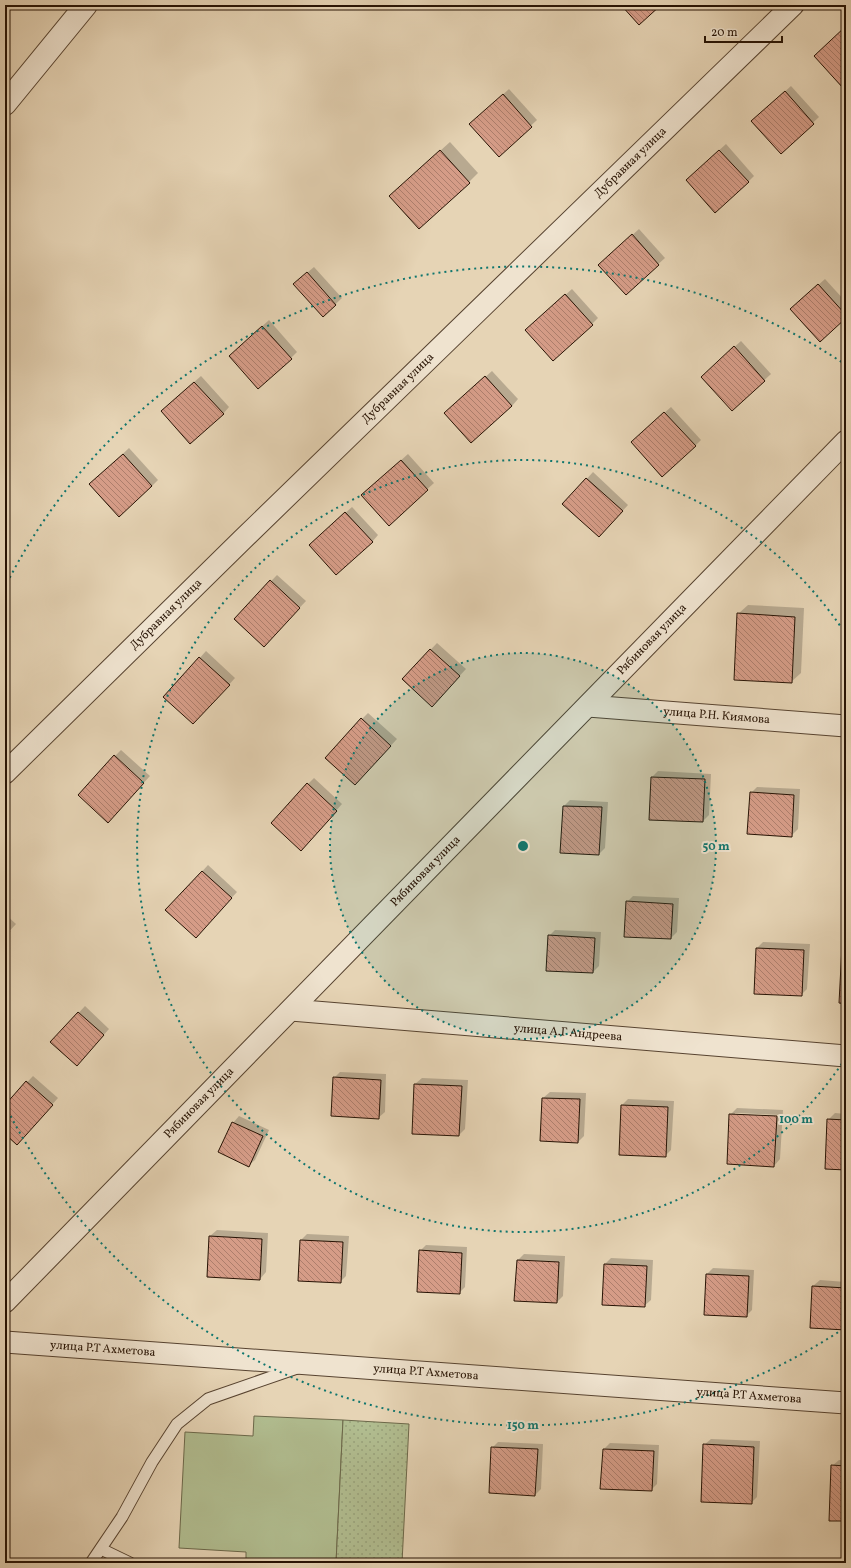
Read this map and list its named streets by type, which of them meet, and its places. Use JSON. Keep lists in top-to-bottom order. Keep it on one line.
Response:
{"streets":{"street":["Дубравная улица","Рябиновая улица","улица Р.Н. Киямова","улица А.Г Андреева","улица Р.Т Ахметова"]},"crossings":[["Рябиновая улица","улица Р.Н. Киямова"],["Рябиновая улица","улица А.Г Андреева"]],"scale_bar":"20 m","rings":["50 m","100 m","150 m"]}
